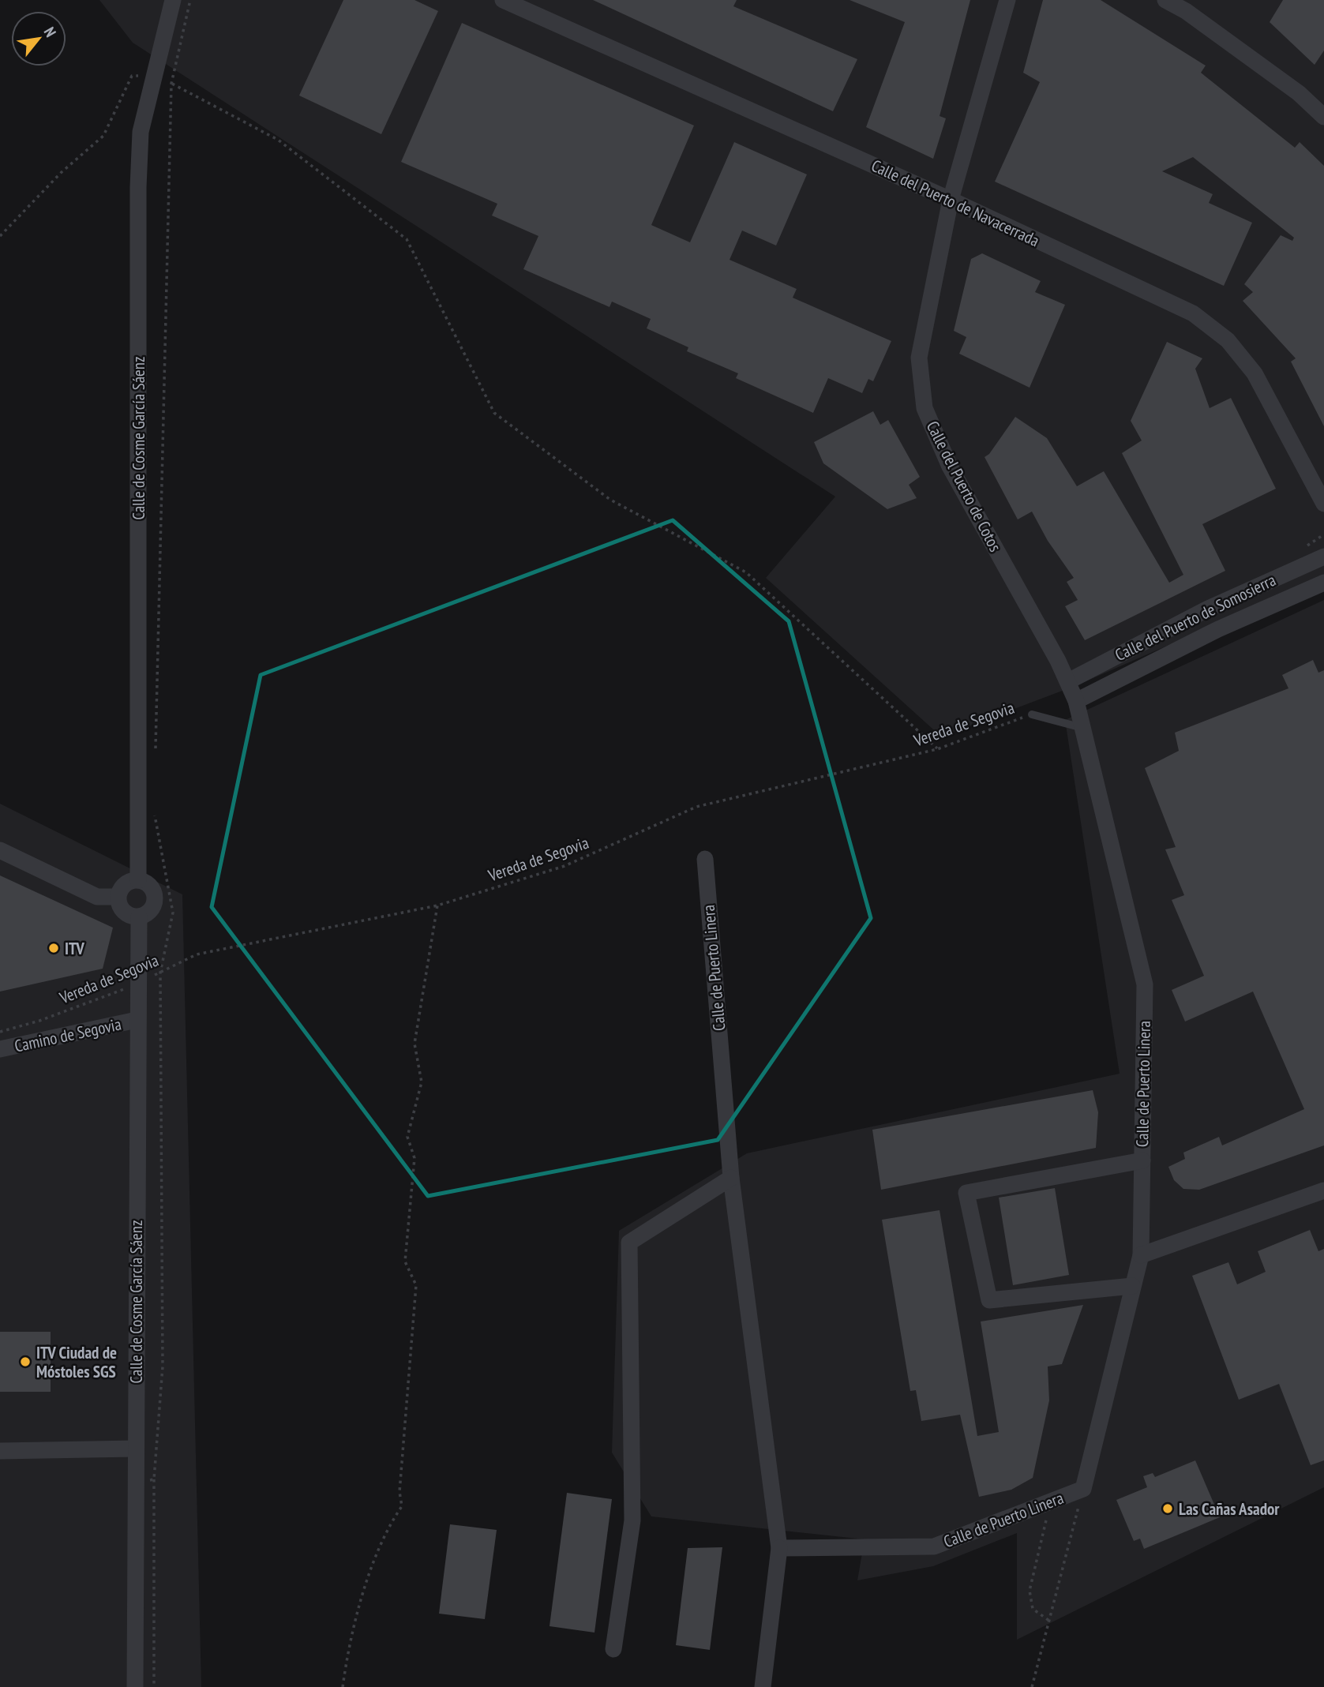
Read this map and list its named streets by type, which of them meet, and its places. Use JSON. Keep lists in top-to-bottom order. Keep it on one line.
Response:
{"streets":{"street":["Calle del Puerto de Navacerrada","Calle de Cosme García Sáenz","Calle del Puerto de Cotos","Calle del Puerto de Somosierra","Calle de Puerto Linera","Camino de Segovia"],"path":["Vereda de Segovia"]},"crossings":[["Calle del Puerto de Navacerrada","Calle del Puerto de Cotos"],["Calle de Cosme García Sáenz","Vereda de Segovia"],["Calle de Cosme García Sáenz","Camino de Segovia"],["Calle del Puerto de Cotos","Calle del Puerto de Somosierra"],["Calle del Puerto de Cotos","Calle de Puerto Linera"],["Calle del Puerto de Somosierra","Calle de Puerto Linera"]],"places":["ITV","ITV Ciudad de Móstoles SGS","Las Cañas Asador"],"north":"top right"}
